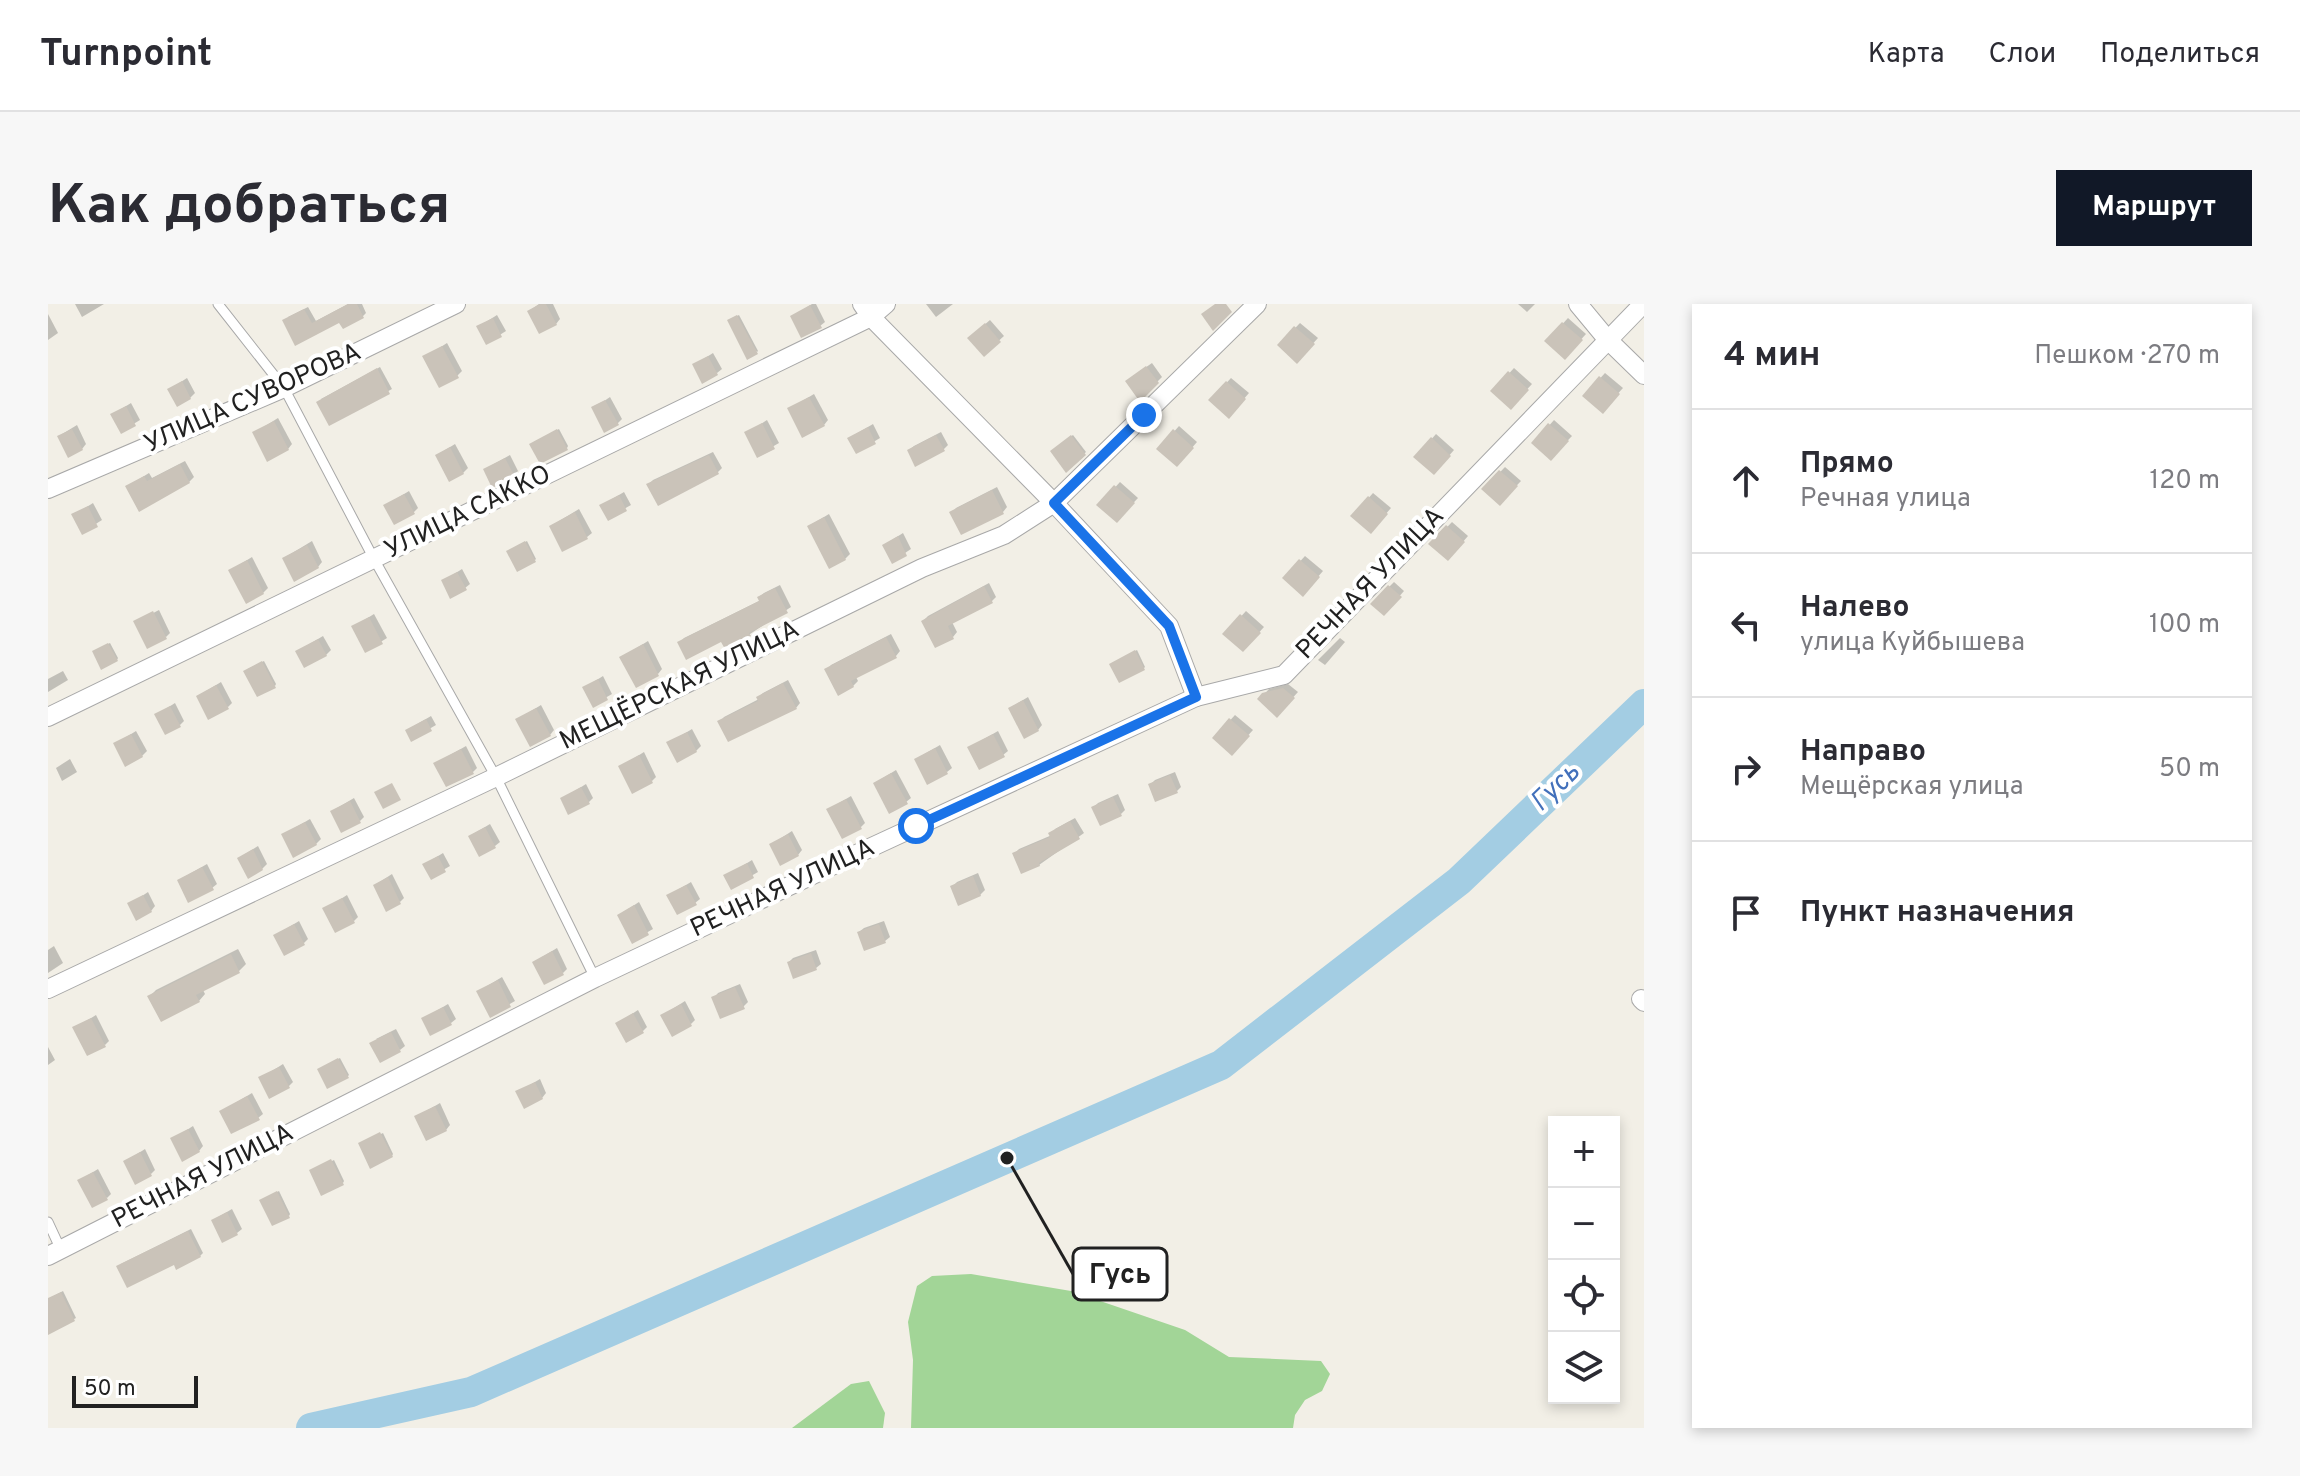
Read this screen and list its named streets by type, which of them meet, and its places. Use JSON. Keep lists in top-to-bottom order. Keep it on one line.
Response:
{"streets":{"street":["УЛИЦА СУВОРОВА","УЛИЦА САККО","РЕЧНАЯ УЛИЦА","МЕЩЁРСКАЯ УЛИЦА"]},"water":["Гусь"],"places":["Гусь"],"scale_bar":"50 m","page":{"header":"Turnpoint","nav":["Карта","Слои","Поделиться"],"buttons":"Маршрут","title":"Как добраться","heading":["4 мин","Пешком · 270 m"],"list":[["Прямо","Речная улица","120 m"],["Налево","улица Куйбышева","100 m"],["Направо","Мещёрская улица","50 m"],"Пункт назначения"],"map_buttons":["+","−"],"scale":"50 m"}}
